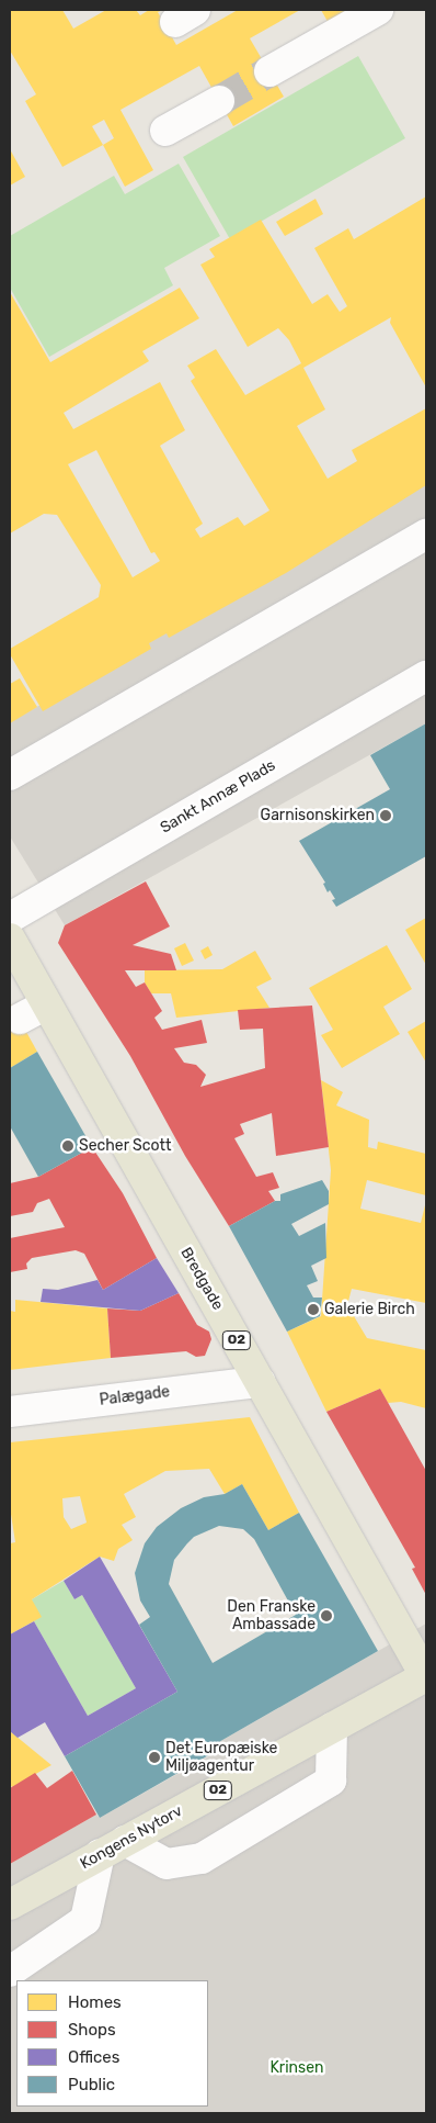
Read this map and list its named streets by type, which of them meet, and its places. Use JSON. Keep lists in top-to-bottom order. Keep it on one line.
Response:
{"streets":{"main road":["Bredgade","O2","Kongens Nytorv"],"street":["Sankt Annæ Plads","Palægade"]},"crossings":[["Bredgade","Palægade"],["Bredgade","Kongens Nytorv"]],"parks":["Krinsen"],"places":["Garnisonskirken","Secher Scott","Galerie Birch","Den Franske Ambassade","Det Europæiske Miljøagentur"],"legend":["Homes","Shops","Offices","Public"]}
